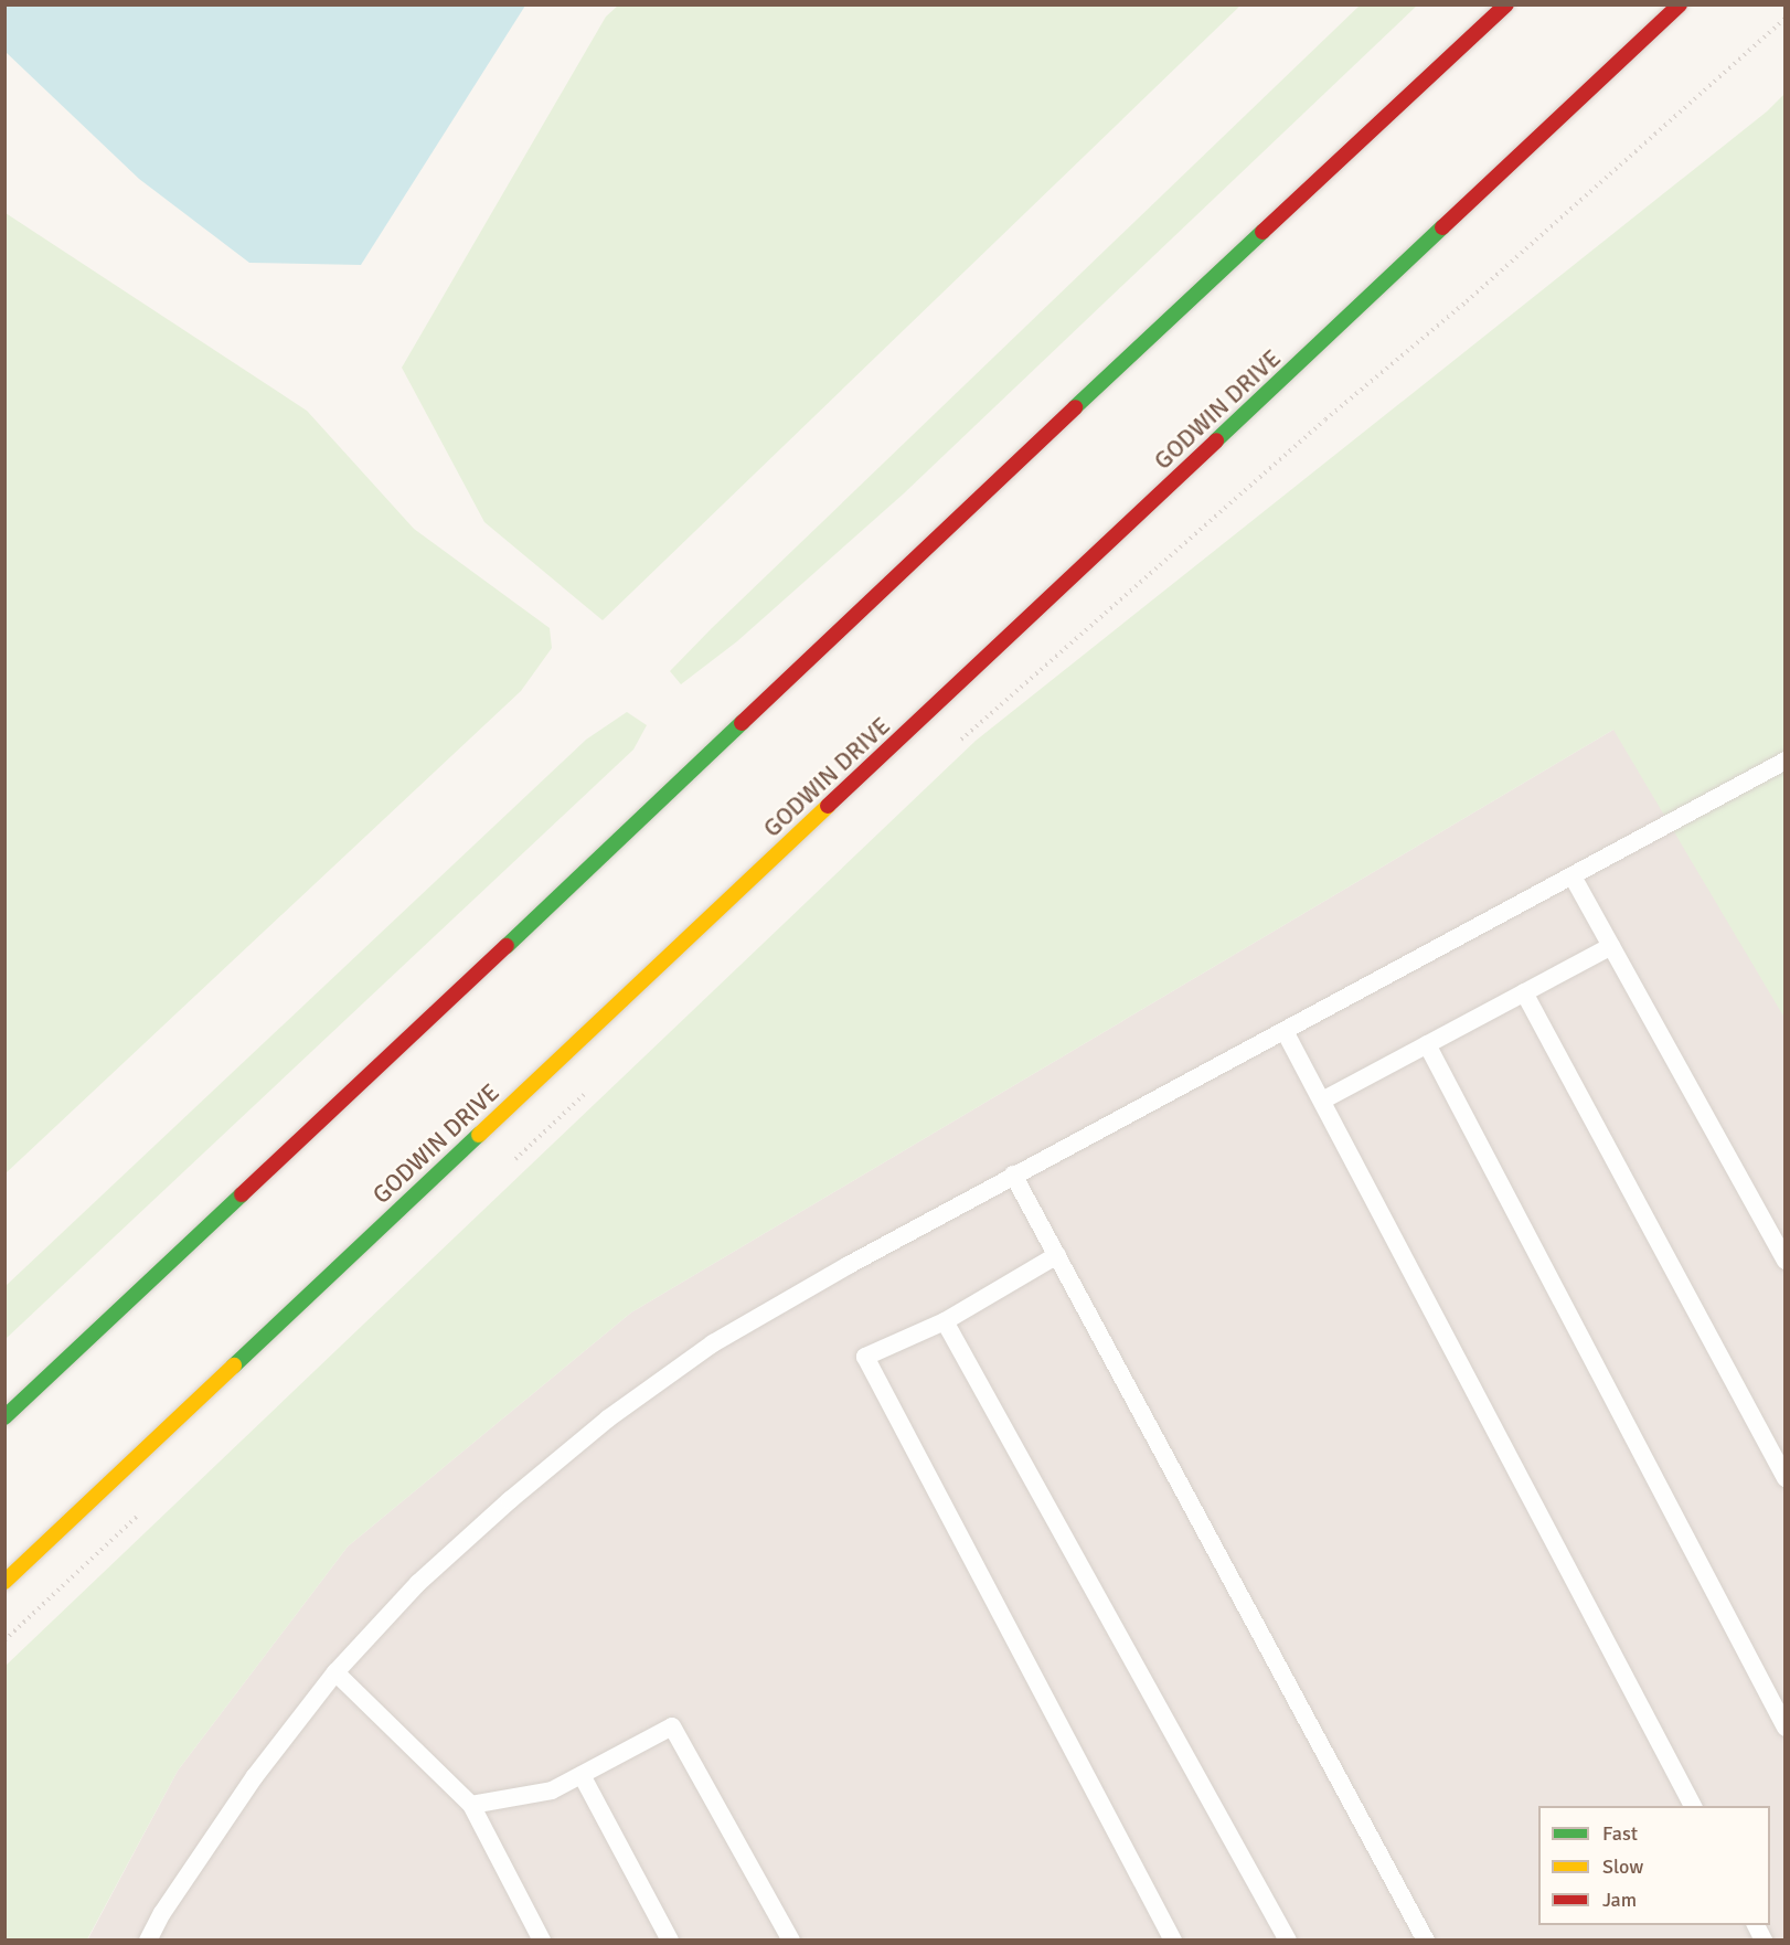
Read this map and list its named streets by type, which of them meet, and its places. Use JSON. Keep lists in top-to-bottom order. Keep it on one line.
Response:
{"streets":{"main road":["GODWIN DRIVE"]},"legend":["Fast","Slow","Jam"]}
